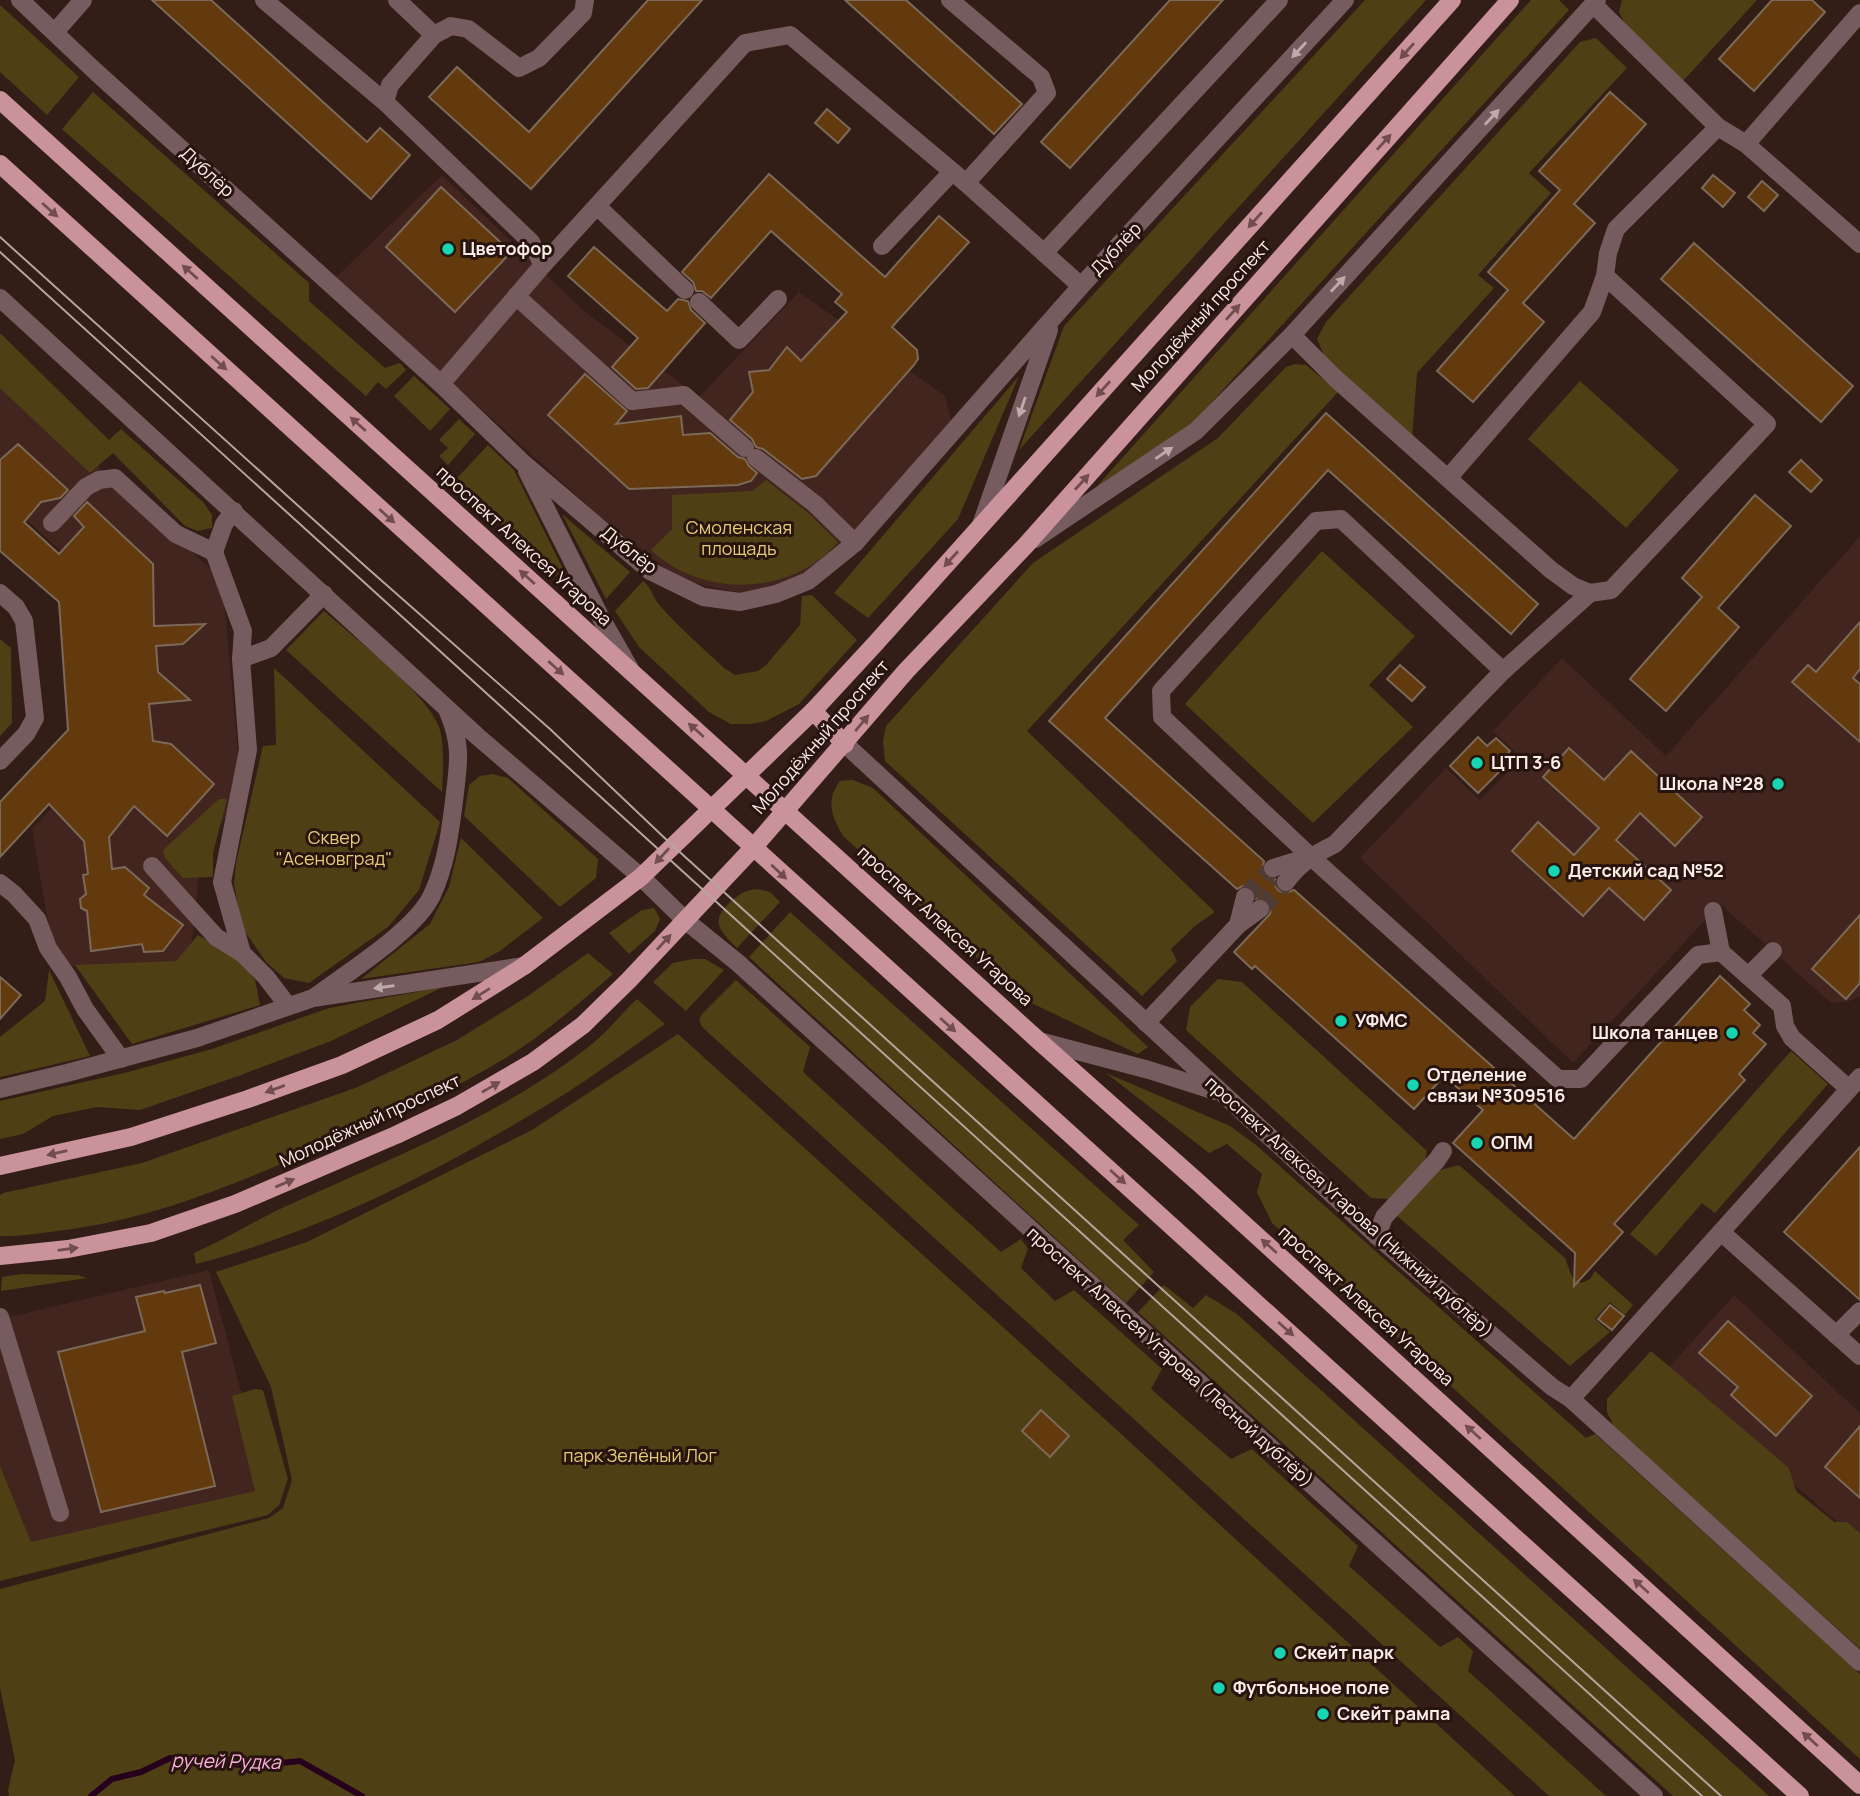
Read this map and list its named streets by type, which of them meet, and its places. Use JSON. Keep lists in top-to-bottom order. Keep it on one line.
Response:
{"streets":{"main road":["Молодёжный проспект","проспект Алексея Угарова"],"street":["Дублёр","проспект Алексея Угарова (Нижний дублёр)","проспект Алексея Угарова (Лесной дублёр)"]},"crossings":[["Дублёр","Молодёжный проспект"],["Молодёжный проспект","проспект Алексея Угарова"],["Молодёжный проспект","проспект Алексея Угарова (Нижний дублёр)"],["Молодёжный проспект","проспект Алексея Угарова (Лесной дублёр)"]],"water":["ручей Рудка"],"parks":["Смоленская площадь","Сквер \"Асеновград\"","парк Зелёный Лог"],"places":["Цветофор","ЦТП 3-6","Школа №28","Детский сад №52","УФМС","Школа танцев","Отделение связи №309516","ОПМ","Скейт парк","Футбольное поле","Скейт рампа"]}
